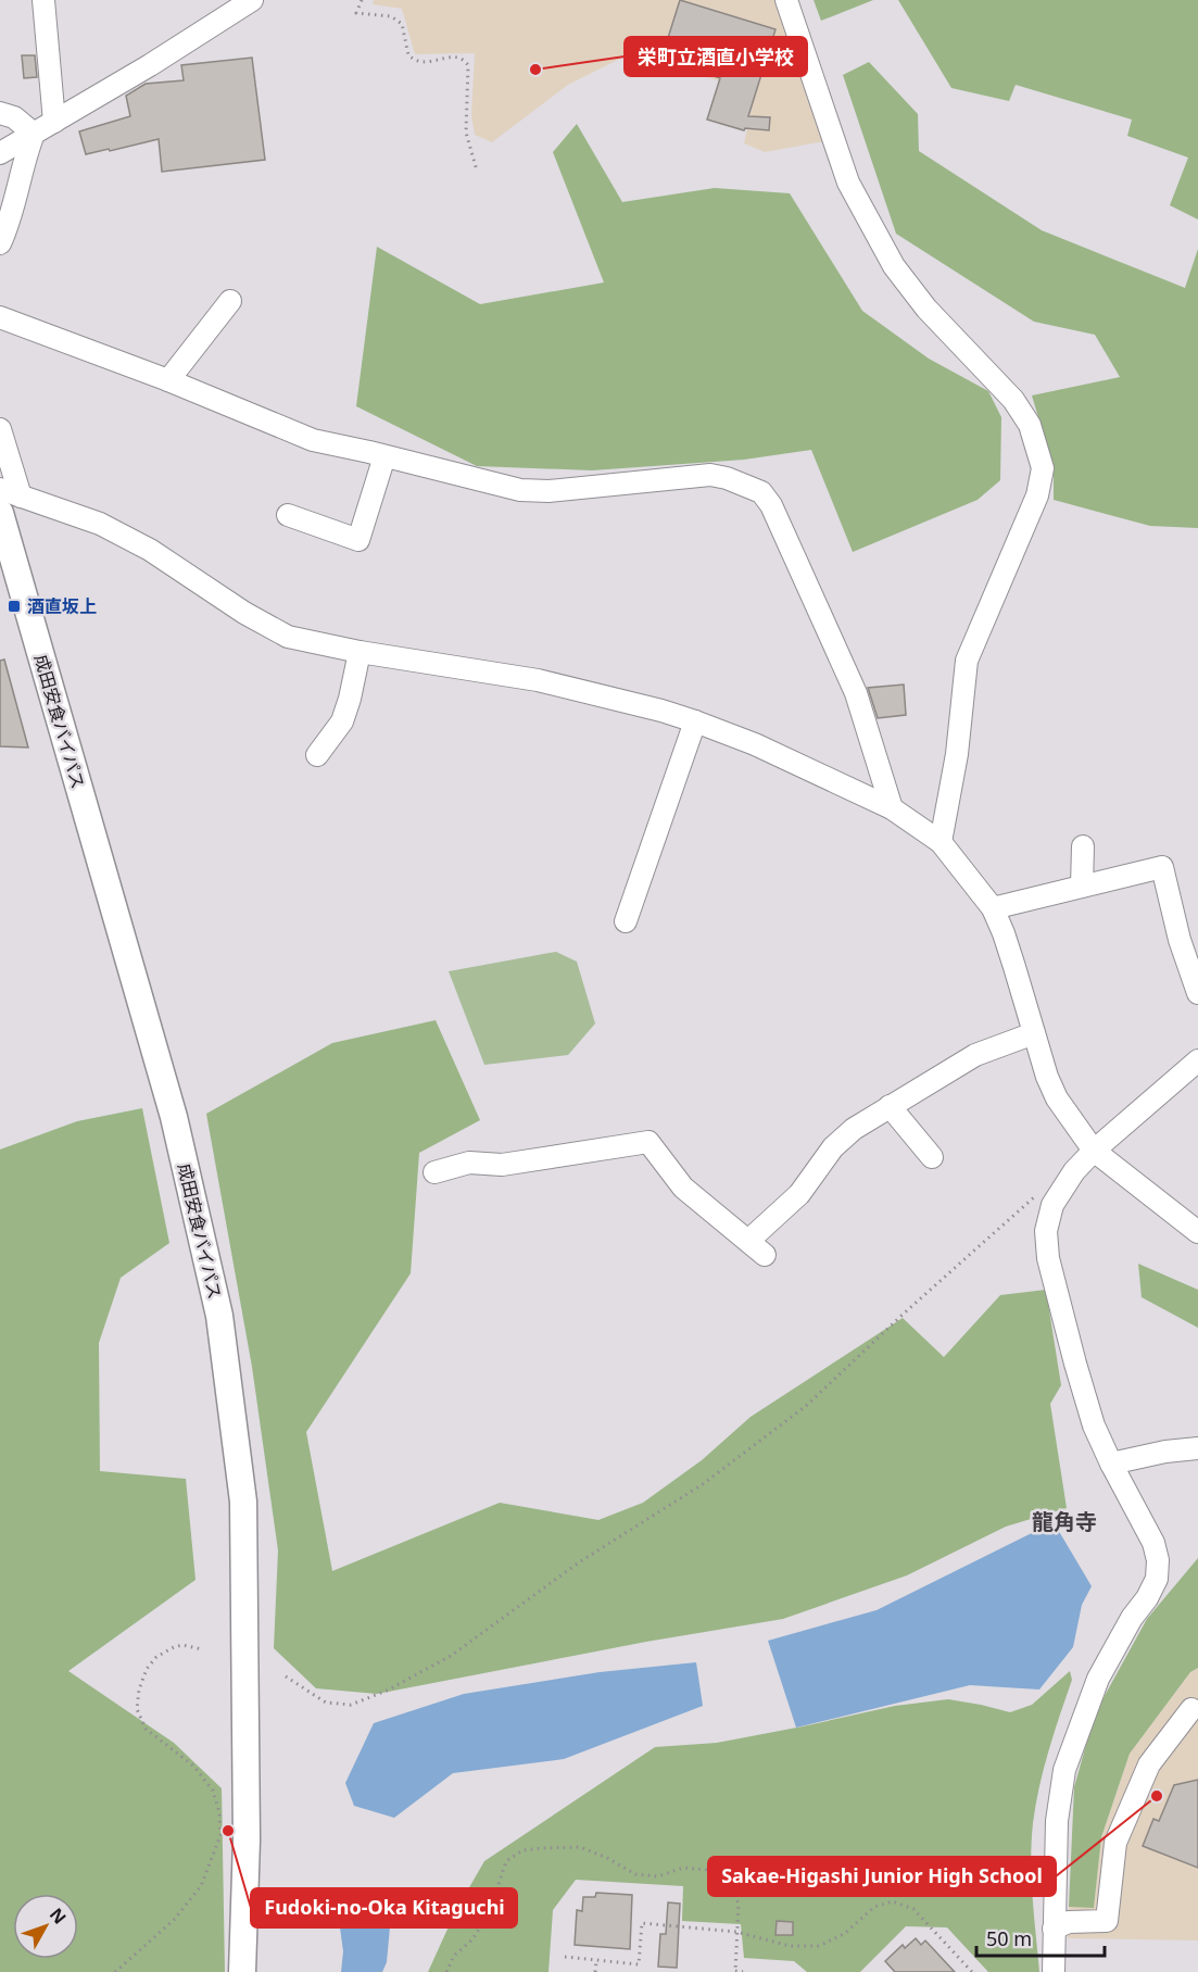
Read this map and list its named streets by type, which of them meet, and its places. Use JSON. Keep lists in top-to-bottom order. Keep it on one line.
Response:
{"streets":{"main road":["成田安食バイパス"]},"districts":["龍角寺"],"places":{"other":["栄町立酒直小学校","Sakae-Higashi Junior High School","Fudoki-no-Oka Kitaguchi"],"transit":["酒直坂上"]},"scale_bar":"50 m","north":"top right"}
